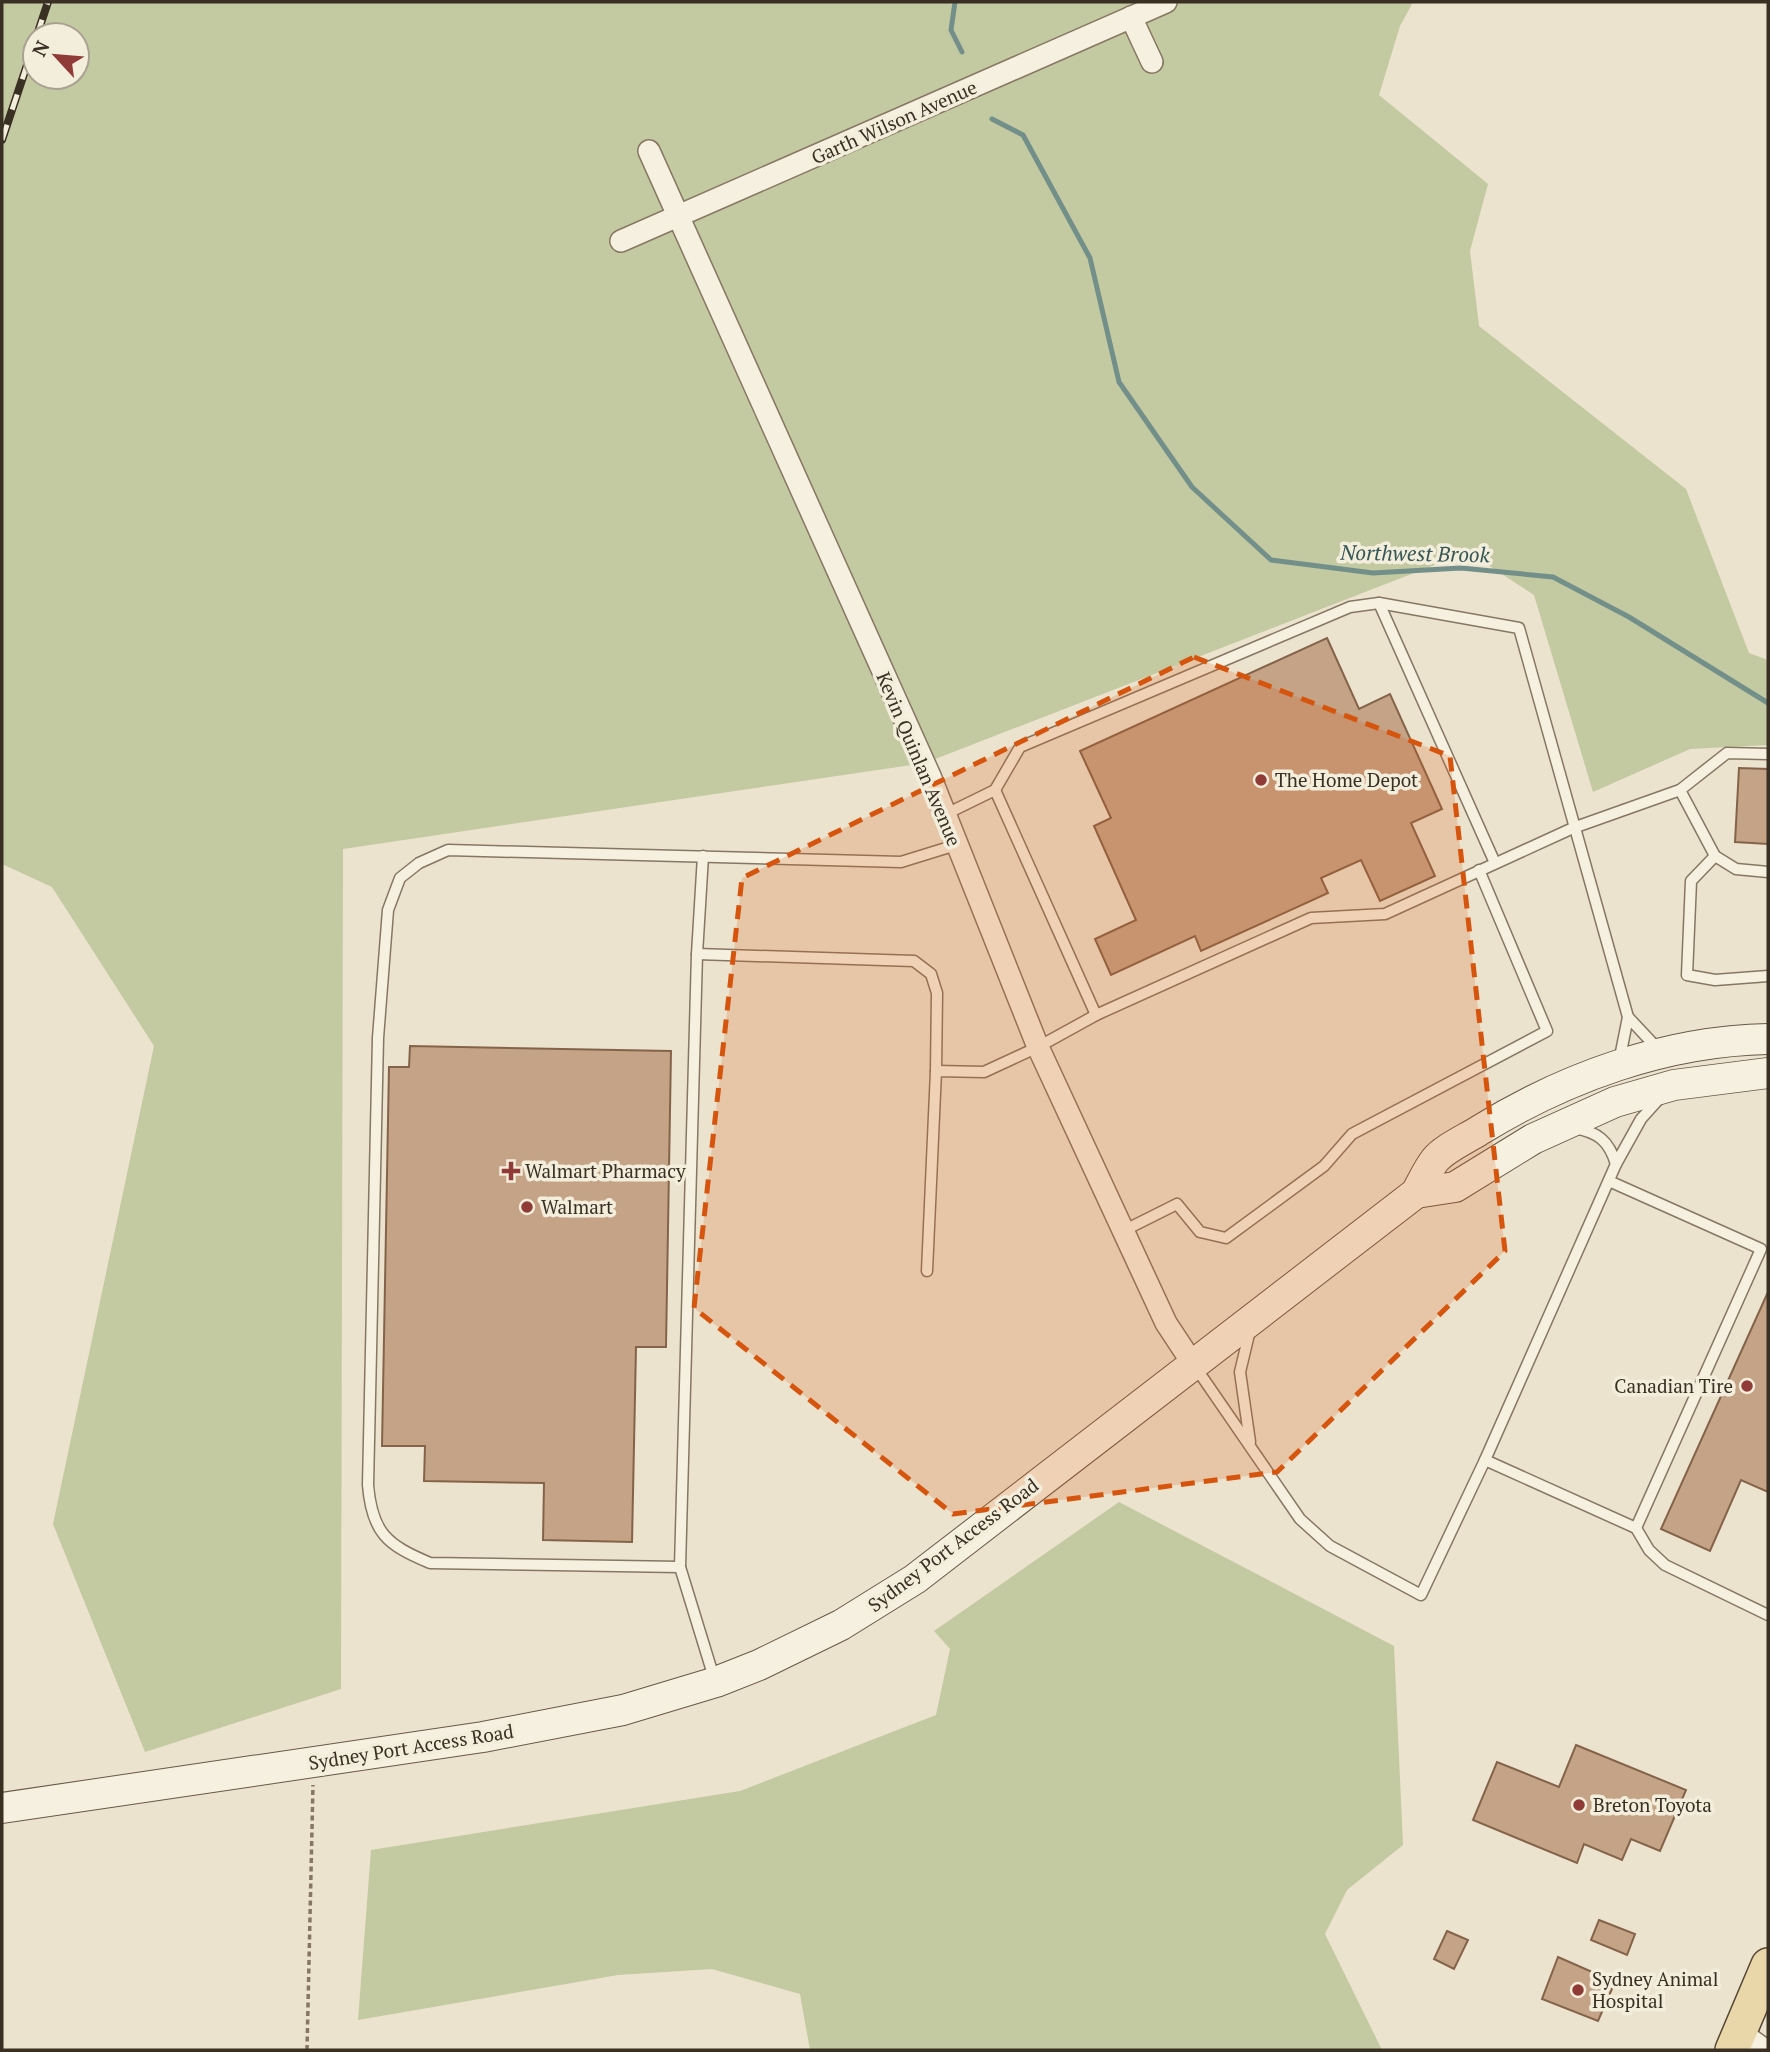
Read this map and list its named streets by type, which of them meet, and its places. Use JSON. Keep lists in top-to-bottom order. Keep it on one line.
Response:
{"streets":{"main road":["Sydney Port Access Road"],"street":["Garth Wilson Avenue","Kevin Quinlan Avenue"]},"crossings":[["Garth Wilson Avenue","Kevin Quinlan Avenue"],["Kevin Quinlan Avenue","Sydney Port Access Road"]],"water":["Northwest Brook"],"places":{"other":["The Home Depot","Walmart","Canadian Tire","Breton Toyota","Sydney Animal Hospital"],"health":["Walmart Pharmacy"]},"north":"top left"}
